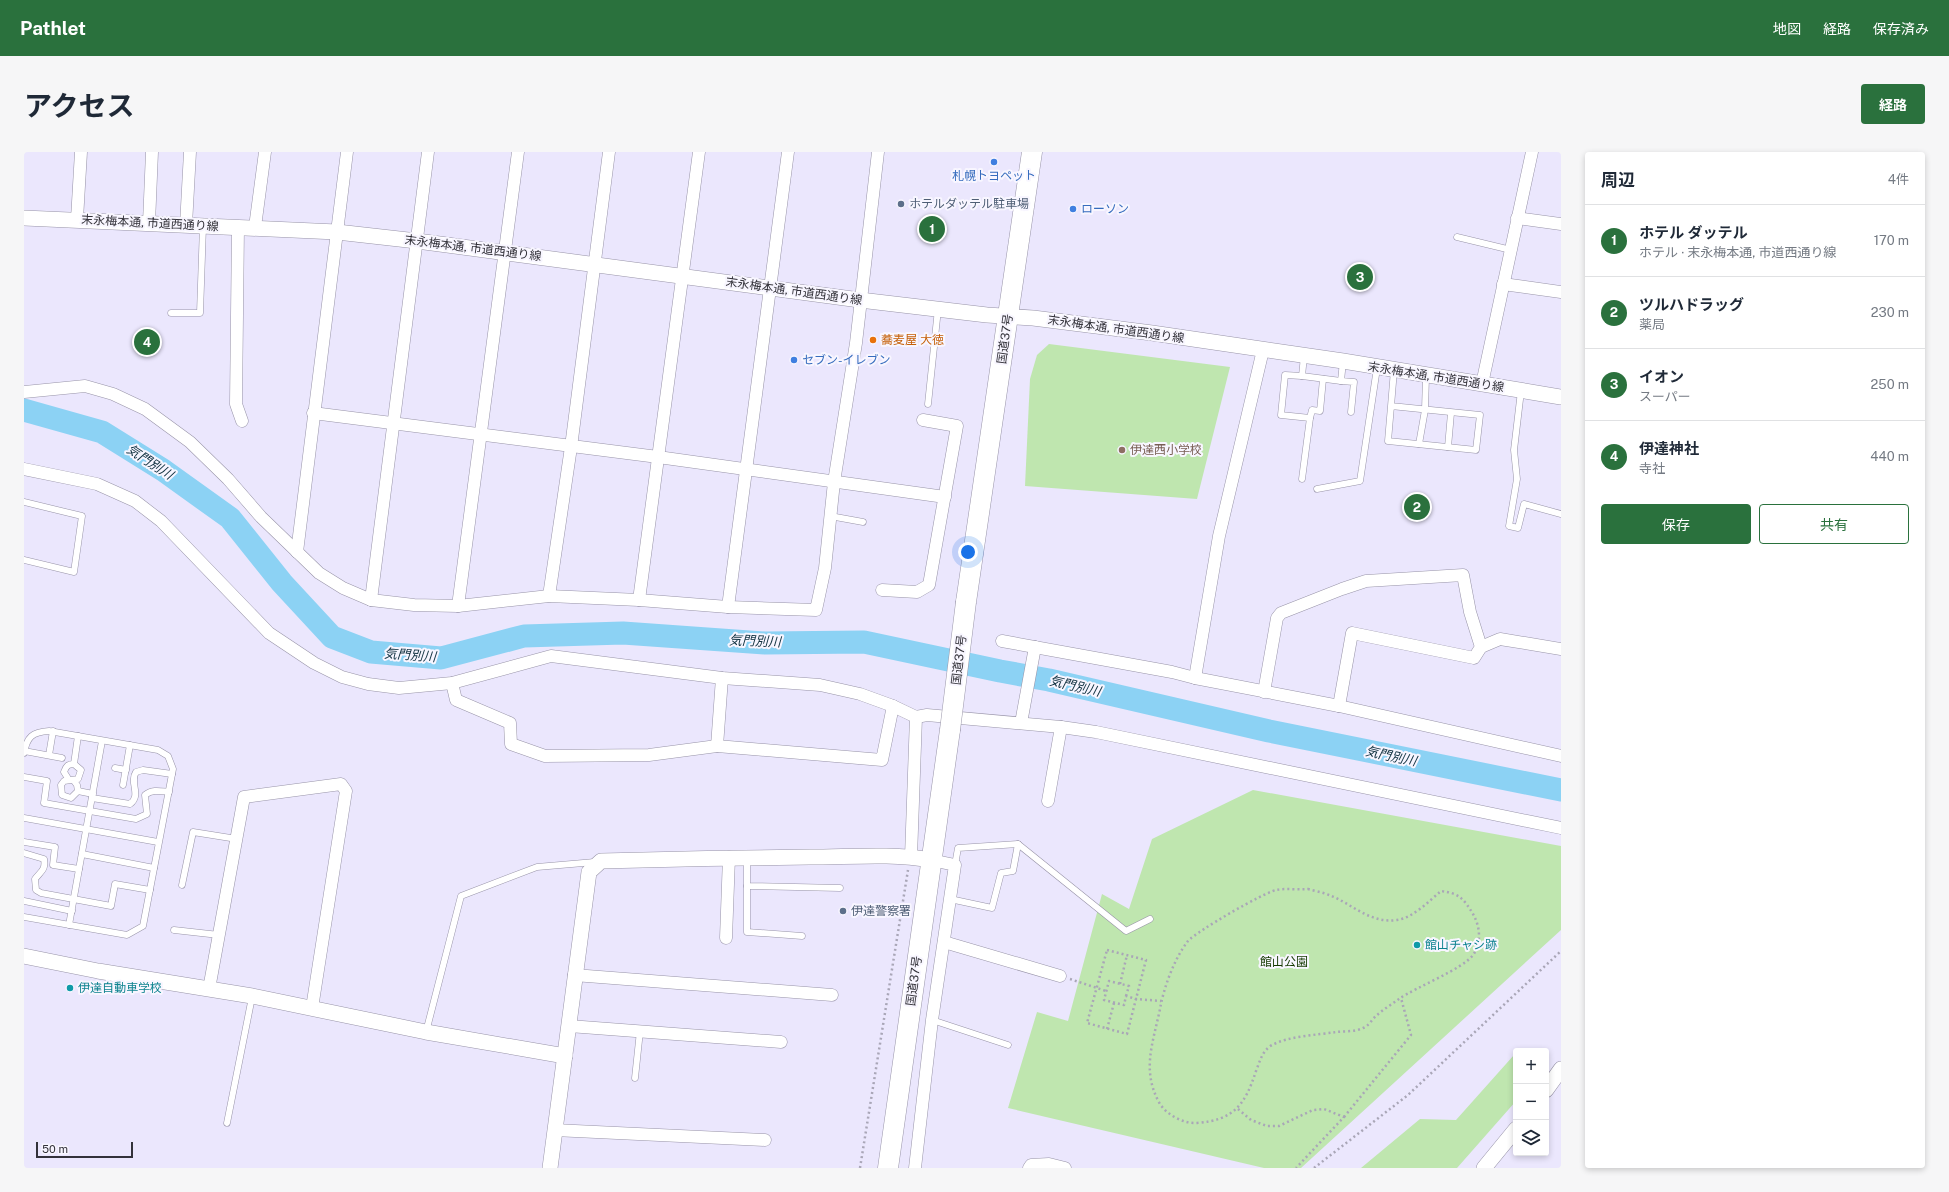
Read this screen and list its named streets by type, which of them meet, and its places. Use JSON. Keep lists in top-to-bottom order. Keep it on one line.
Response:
{"streets":{"highway":["国道37号"],"street":["末永梅本通, 市道西通り線"]},"crossings":[["末永梅本通, 市道西通り線","国道37号"]],"water":["気門別川"],"parks":["館山公園"],"places":["札幌トヨペット","ホテルダッテル駐車場","ローソン","蕎麦屋 大徳","セブン-イレブン","伊達西小学校","伊達警察署","館山チャシ跡","伊達自動車学校"],"scale_bar":"50 m","page":{"header":"Pathlet","nav":["地図","経路","保存済み"],"title":"アクセス","buttons":["経路",["保存","共有"]],"heading":["周辺","4件"],"list":[{"mark":"1","name":"ホテル ダッテル","note":"ホテル · 末永梅本通, 市道西通り線","value":"170 m"},{"mark":"2","name":"ツルハドラッグ","note":"薬局","value":"230 m"},{"mark":"3","name":"イオン","note":"スーパー","value":"250 m"},{"mark":"4","name":"伊達神社","note":"寺社","value":"440 m"}],"pins":["1","3","4","2"],"map_buttons":["+","−"],"scale":"50 m"}}
